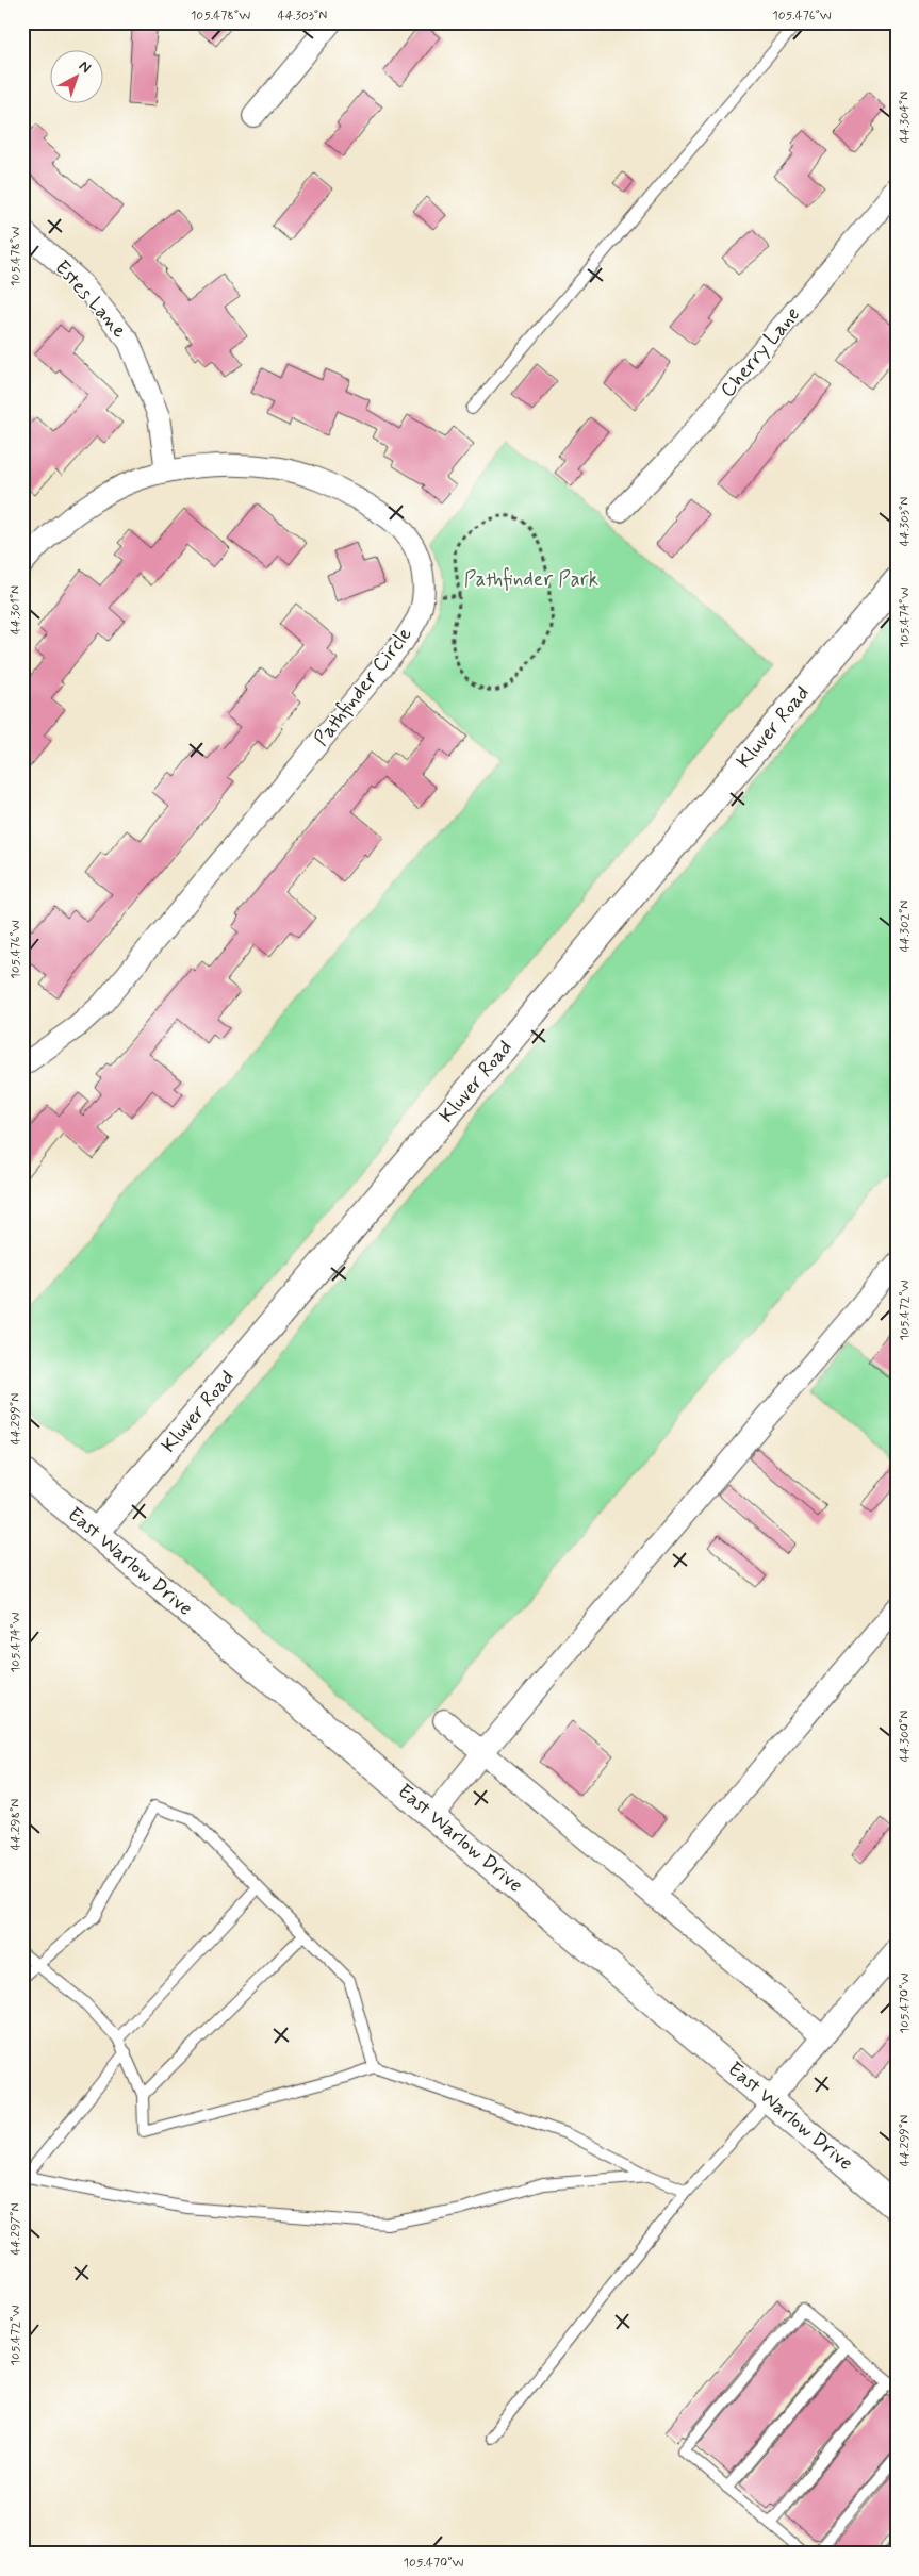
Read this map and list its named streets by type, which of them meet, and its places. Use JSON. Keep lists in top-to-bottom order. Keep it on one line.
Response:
{"streets":{"street":["Estes Lane","Cherry Lane","Pathfinder Circle","Kluver Road","East Warlow Drive"]},"crossings":[["Estes Lane","Pathfinder Circle"],["Kluver Road","East Warlow Drive"]],"parks":["Pathfinder Park"],"north":"top right","coordinates":["105.478°W","44.303°N","105.476°W","44.304°N","44.301°N","105.474°W","44.302°N","105.472°W","44.299°N","44.300°N","44.298°N","105.470°W","44.297°N"]}
